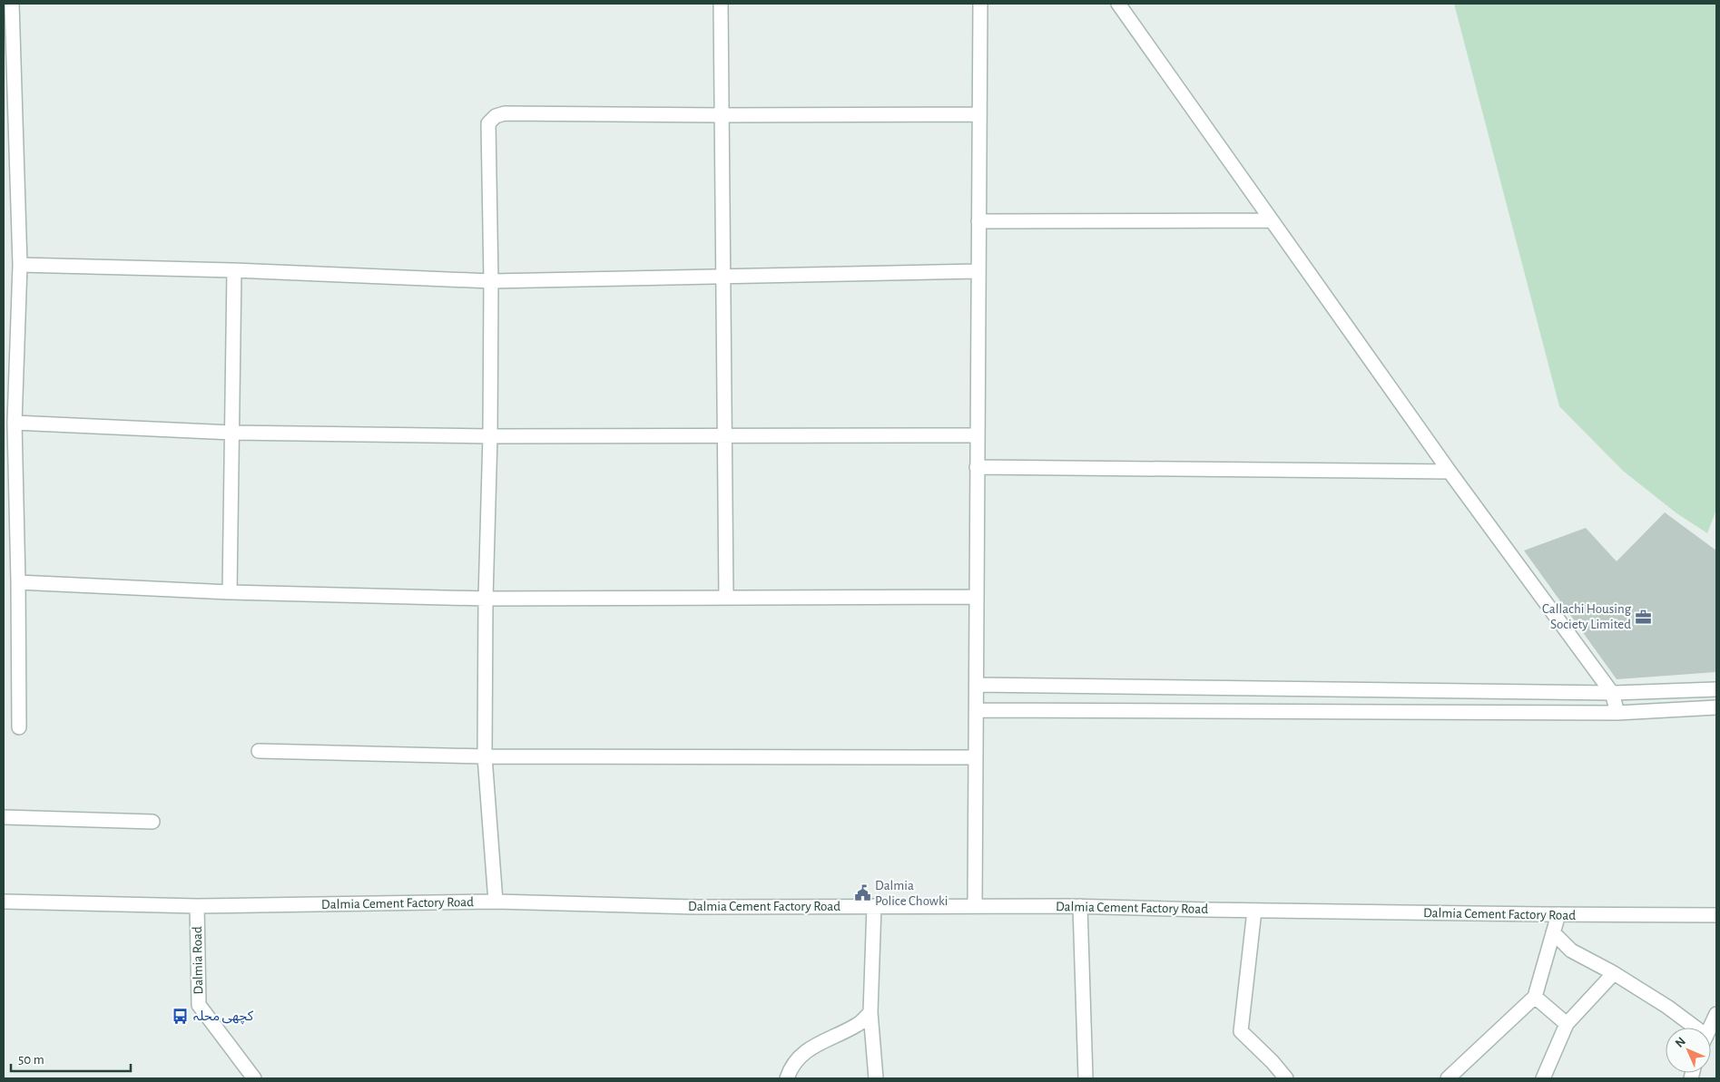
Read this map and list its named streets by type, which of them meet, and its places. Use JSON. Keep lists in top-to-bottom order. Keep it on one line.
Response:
{"streets":{"street":["Dalmia Cement Factory Road","Dalmia Road"]},"crossings":[["Dalmia Cement Factory Road","Dalmia Road"]],"places":{"office":["Callachi Housing Society Limited"],"public building":["Dalmia Police Chowki"],"bus stop":["کچھی محلہ"]},"scale_bar":"50 m","north":"top left"}
